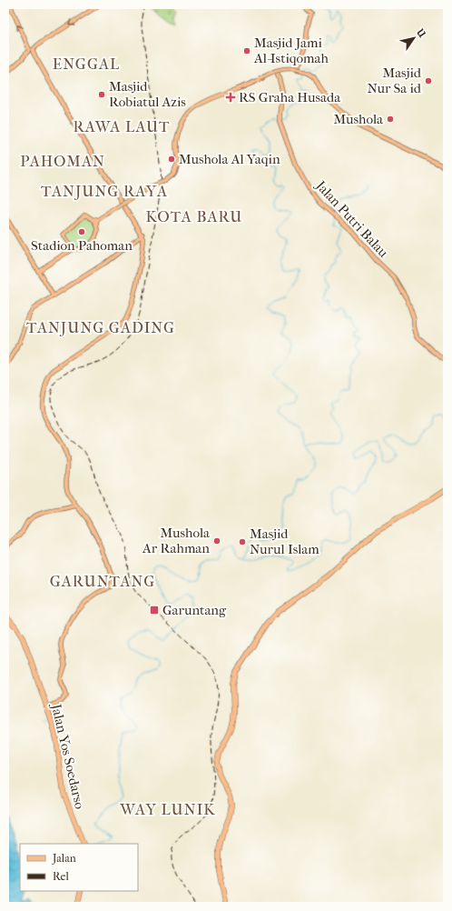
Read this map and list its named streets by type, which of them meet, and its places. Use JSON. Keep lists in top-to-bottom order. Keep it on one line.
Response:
{"streets":{"highway":["Jalan Yos Soedarso"],"main road":["Jalan Putri Balau"]},"districts":["ENGGAL","RAWA LAUT","PAHOMAN","TANJUNG RAYA","KOTA BARU","TANJUNG GADING","GARUNTANG","WAY LUNIK"],"places":{"other":["Masjid Jami Al-Istiqomah","Masjid Nur Sa id","Masjid Robiatul Azis","Mushola","Mushola Al Yaqin","Stadion Pahoman","Mushola Ar Rahman","Masjid Nurul Islam"],"health":["RS Graha Husada"],"transit":["Garuntang"]},"legend":["Jalan","Rel"],"north":"top right"}
